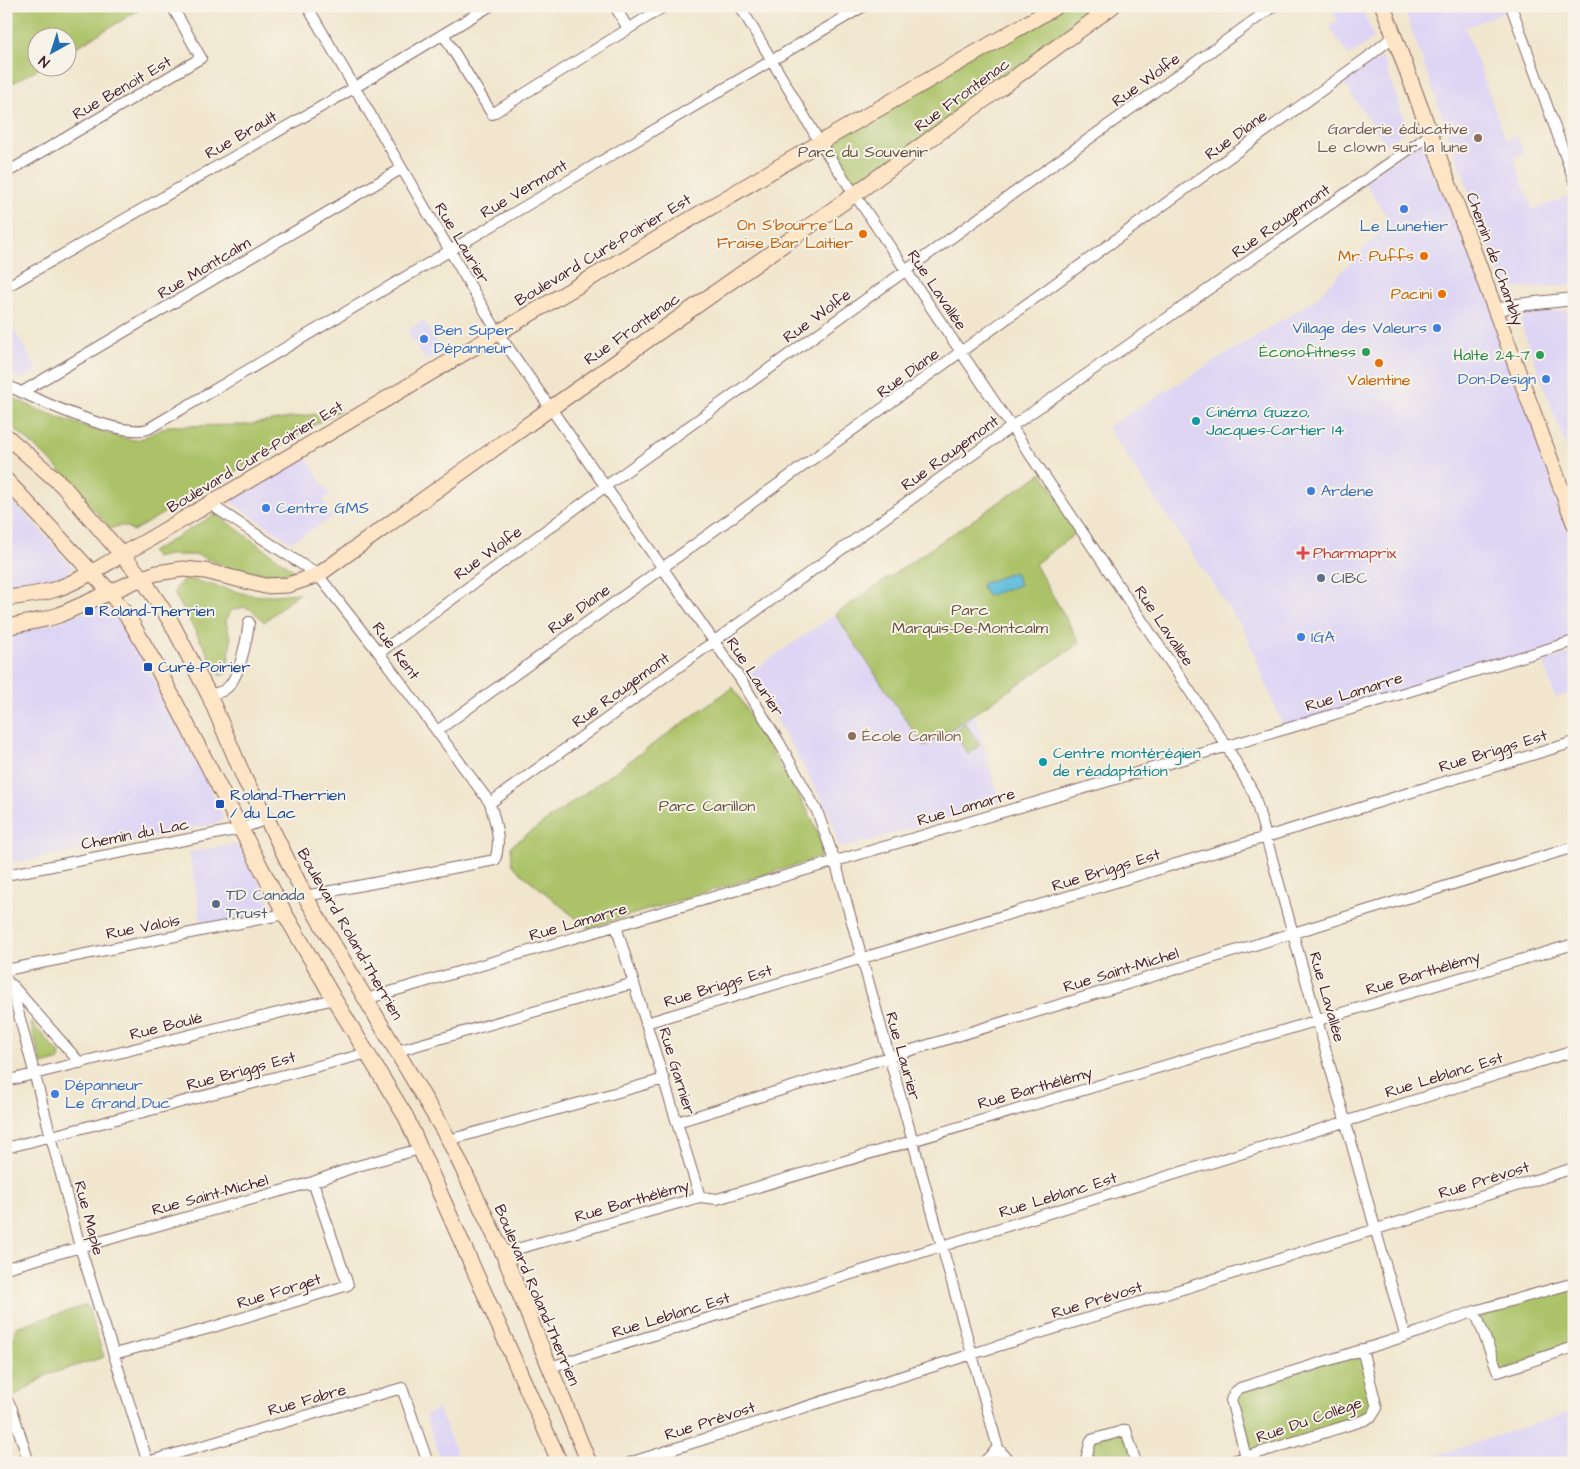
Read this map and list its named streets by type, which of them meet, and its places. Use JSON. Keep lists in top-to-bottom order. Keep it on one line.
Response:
{"streets":{"main road":["Rue Frontenac","Boulevard Curé-Poirier Est","Chemin de Chambly","Boulevard Roland-Therrien"],"street":["Rue Wolfe","Rue Benoit Est","Rue Brault","Rue Diane","Rue Vermont","Rue Rougemont","Rue Laurier","Rue Montcalm","Rue Lavallée","Rue Kent","Rue Lamarre","Rue Briggs Est","Chemin du Lac","Rue Valois","Rue Saint-Michel","Rue Barthélémy","Rue Boulé","Rue Garnier","Rue Leblanc Est","Rue Prévost","Rue Maple","Rue Forget","Rue Fabre","Rue Du Collège"]},"crossings":[["Rue Wolfe","Rue Laurier"],["Rue Wolfe","Rue Lavallée"],["Rue Wolfe","Rue Kent"],["Rue Frontenac","Rue Laurier"],["Rue Frontenac","Rue Lavallée"],["Rue Frontenac","Rue Kent"],["Rue Frontenac","Boulevard Roland-Therrien"],["Rue Brault","Rue Laurier"],["Rue Diane","Rue Laurier"],["Rue Diane","Chemin de Chambly"],["Rue Diane","Rue Lavallée"],["Rue Diane","Rue Kent"],["Rue Vermont","Rue Laurier"],["Rue Vermont","Rue Montcalm"],["Rue Vermont","Rue Lavallée"],["Rue Rougemont","Rue Laurier"],["Rue Rougemont","Chemin de Chambly"],["Rue Rougemont","Rue Lavallée"],["Rue Rougemont","Rue Kent"],["Rue Laurier","Boulevard Curé-Poirier Est"],["Rue Laurier","Rue Montcalm"],["Rue Laurier","Rue Lamarre"],["Rue Laurier","Rue Briggs Est"],["Rue Laurier","Rue Saint-Michel"],["Rue Laurier","Rue Barthélémy"],["Rue Laurier","Rue Leblanc Est"],["Rue Laurier","Rue Prévost"],["Boulevard Curé-Poirier Est","Rue Lavallée"],["Boulevard Curé-Poirier Est","Rue Kent"],["Boulevard Curé-Poirier Est","Boulevard Roland-Therrien"],["Rue Lavallée","Rue Lamarre"],["Rue Lavallée","Rue Briggs Est"],["Rue Lavallée","Rue Saint-Michel"],["Rue Lavallée","Rue Barthélémy"],["Rue Lavallée","Rue Leblanc Est"],["Rue Lavallée","Rue Prévost"],["Rue Lavallée","Rue Du Collège"],["Rue Kent","Boulevard Roland-Therrien"],["Rue Lamarre","Boulevard Roland-Therrien"],["Rue Lamarre","Rue Garnier"],["Rue Briggs Est","Rue Garnier"],["Rue Briggs Est","Rue Maple"],["Chemin du Lac","Boulevard Roland-Therrien"],["Boulevard Roland-Therrien","Rue Barthélémy"],["Boulevard Roland-Therrien","Rue Leblanc Est"],["Rue Saint-Michel","Rue Garnier"],["Rue Saint-Michel","Rue Maple"],["Rue Saint-Michel","Rue Forget"],["Rue Barthélémy","Rue Garnier"],["Rue Boulé","Rue Maple"],["Rue Maple","Rue Forget"],["Rue Maple","Rue Fabre"]],"parks":["Parc du Souvenir","Parc Marquis-De-Montcalm","Parc Carillon"],"places":{"other":["Garderie éducative Le clown sur la lune","Le Lunetier","On S'bourre La Fraise Bar Laitier","Mr. Puffs","Pacini","Village des Valeurs","Ben Super Dépanneur","Éconofitness","Halte 24-7","Valentine","Don-Design","Cinéma Guzzo, Jacques-Cartier 14","Ardene","Centre GMS","CIBC","IGA","École Carillon","Centre montérégien de réadaptation","TD Canada Trust","Dépanneur Le Grand Duc"],"health":["Pharmaprix"],"transit":["Roland-Therrien","Curé-Poirier","Roland-Therrien / du Lac"]},"north":"bottom left"}
